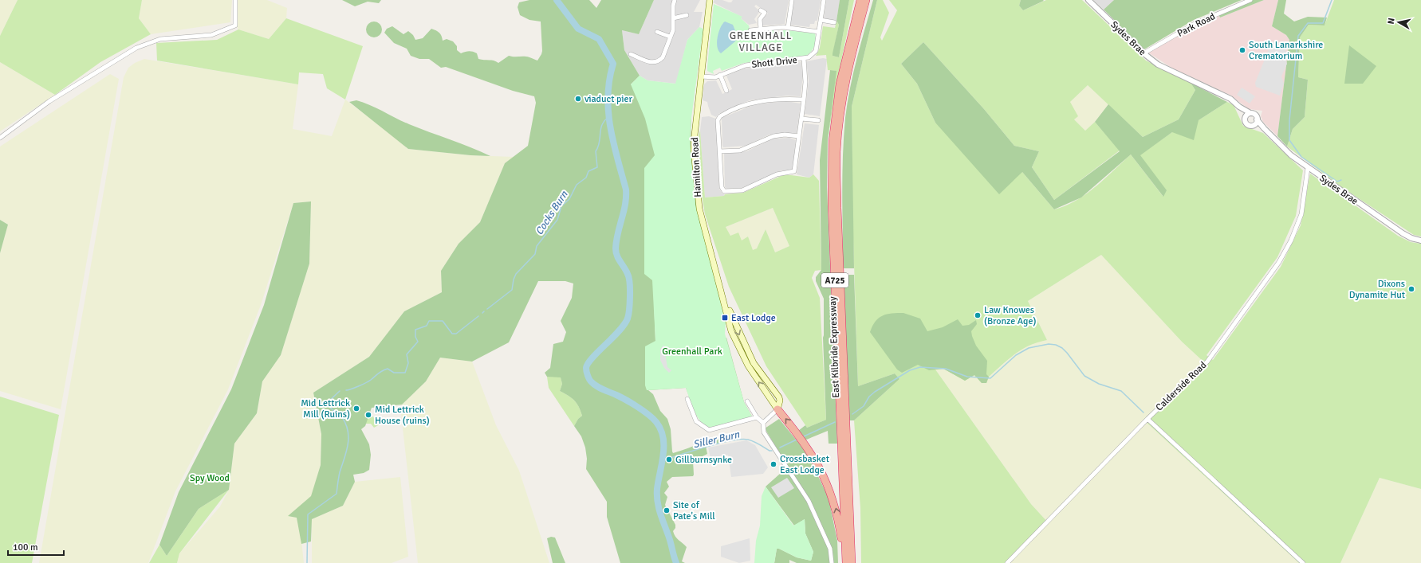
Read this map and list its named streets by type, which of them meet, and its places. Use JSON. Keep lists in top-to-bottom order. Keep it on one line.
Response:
{"streets":{"highway":["A725","East Kilbride Expressway"],"main road":["Hamilton Road"],"street":["Park Road","Sydes Brae","Shott Drive","Calderside Road"]},"crossings":[["Park Road","Sydes Brae"],["Sydes Brae","Calderside Road"],["Shott Drive","Hamilton Road"],["A725","East Kilbride Expressway"]],"districts":["GREENHALL VILLAGE"],"water":["Cocks Burn","Siller Burn"],"parks":["Greenhall Park","Spy Wood"],"places":{"other":["South Lanarkshire Crematorium","viaduct pier","Dixons Dynamite Hut","Law Knowes (Bronze Age)","Mid Lettrick Mill (Ruins)","Mid Lettrick House (ruins)","Gillburnsynke","Crossbasket East Lodge","Site of Pate's Mill"],"transit":["East Lodge"]},"scale_bar":"100 m","north":"left"}
